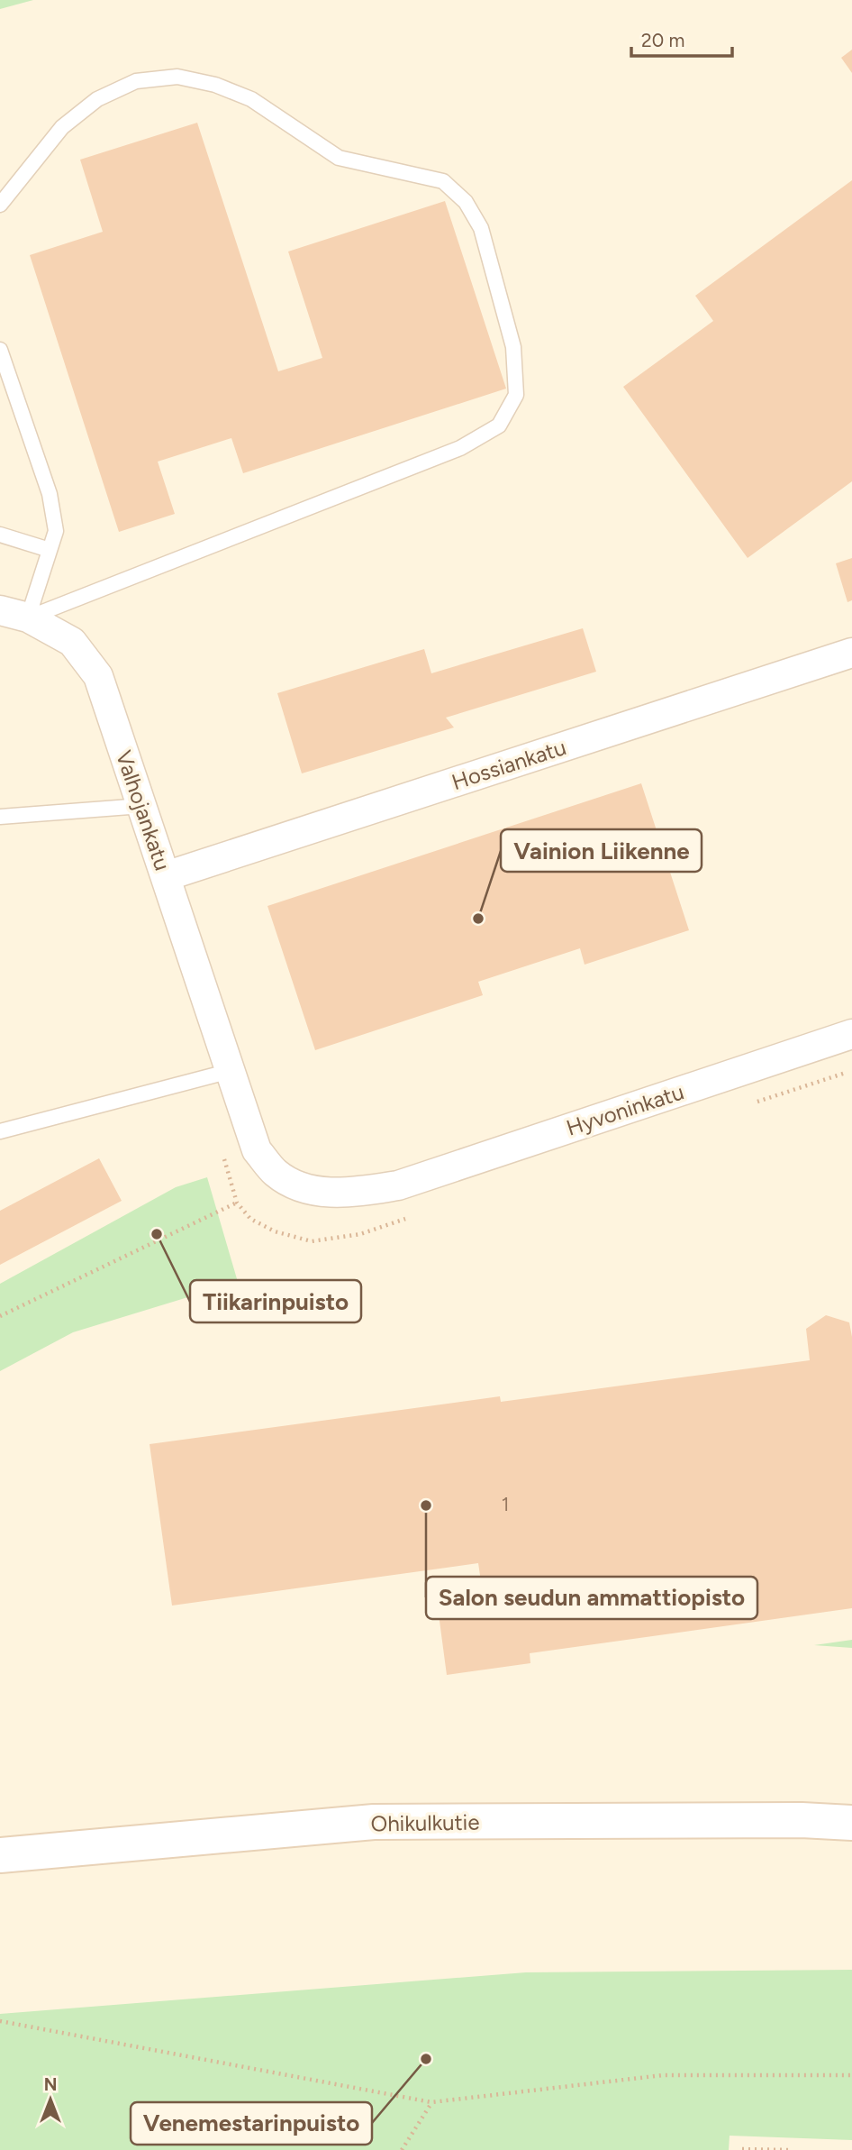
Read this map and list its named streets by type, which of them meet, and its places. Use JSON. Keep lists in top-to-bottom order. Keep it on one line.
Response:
{"streets":{"main road":["Ohikulkutie"],"street":["Hossiankatu","Valhojankatu","Hyvoninkatu"]},"crossings":[["Hossiankatu","Valhojankatu"],["Valhojankatu","Hyvoninkatu"]],"places":["Vainion Liikenne","Tiikarinpuisto","Salon seudun ammattiopisto","Venemestarinpuisto"],"house_numbers":["1"],"scale_bar":"20 m","north":"top"}
